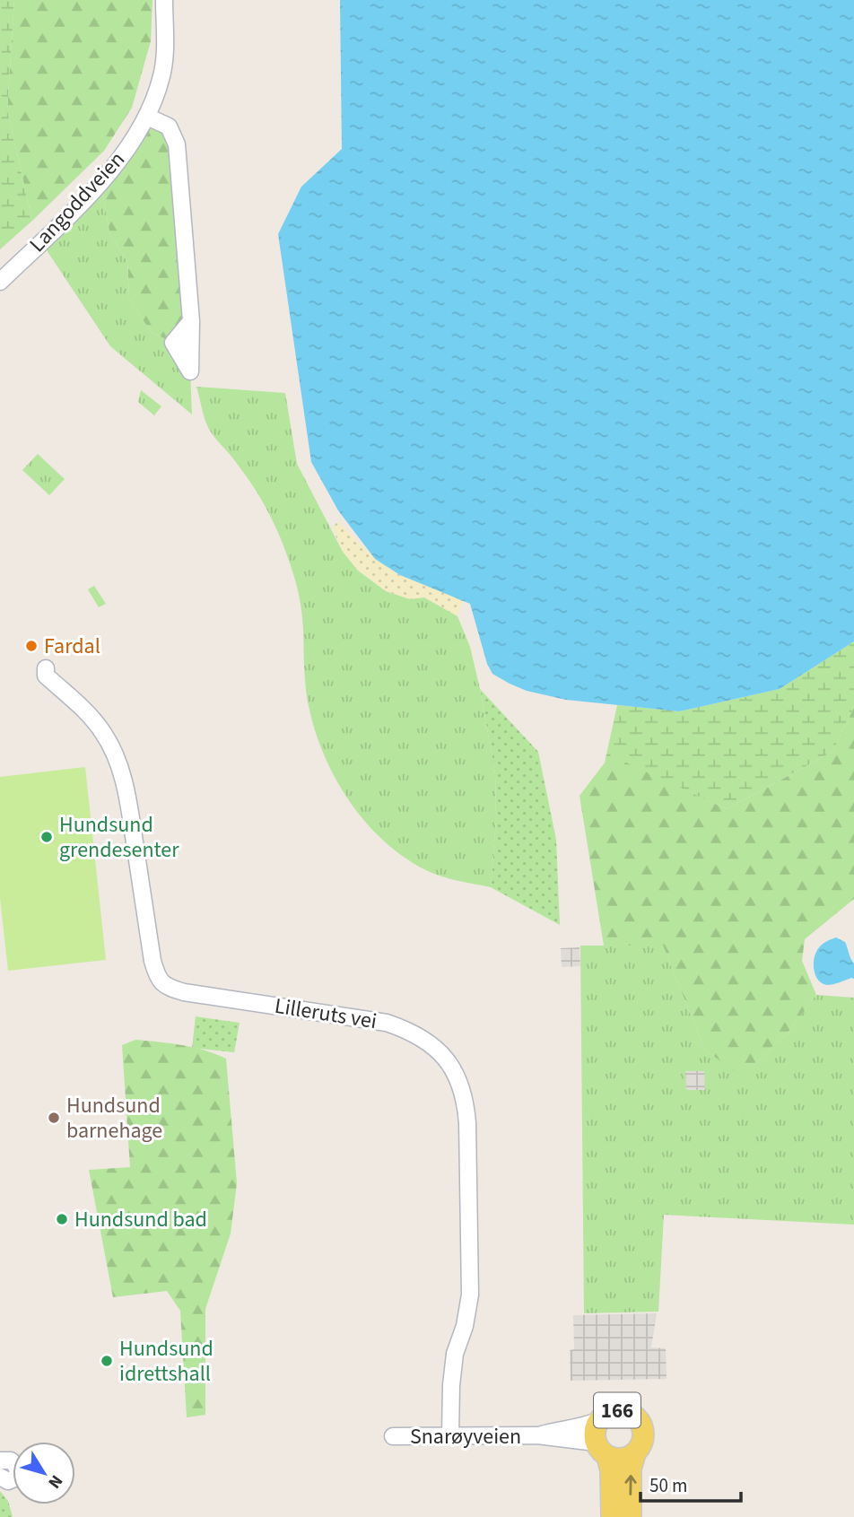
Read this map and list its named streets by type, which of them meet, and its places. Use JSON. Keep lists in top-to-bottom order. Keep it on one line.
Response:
{"streets":{"main road":["166"],"street":["Langoddveien","Lilleruts vei","Snarøyveien"]},"crossings":[["Lilleruts vei","Snarøyveien"],["166","Snarøyveien"]],"places":["Fardal","Hundsund grendesenter","Hundsund barnehage","Hundsund bad","Hundsund idrettshall"],"scale_bar":"50 m","north":"bottom right"}
